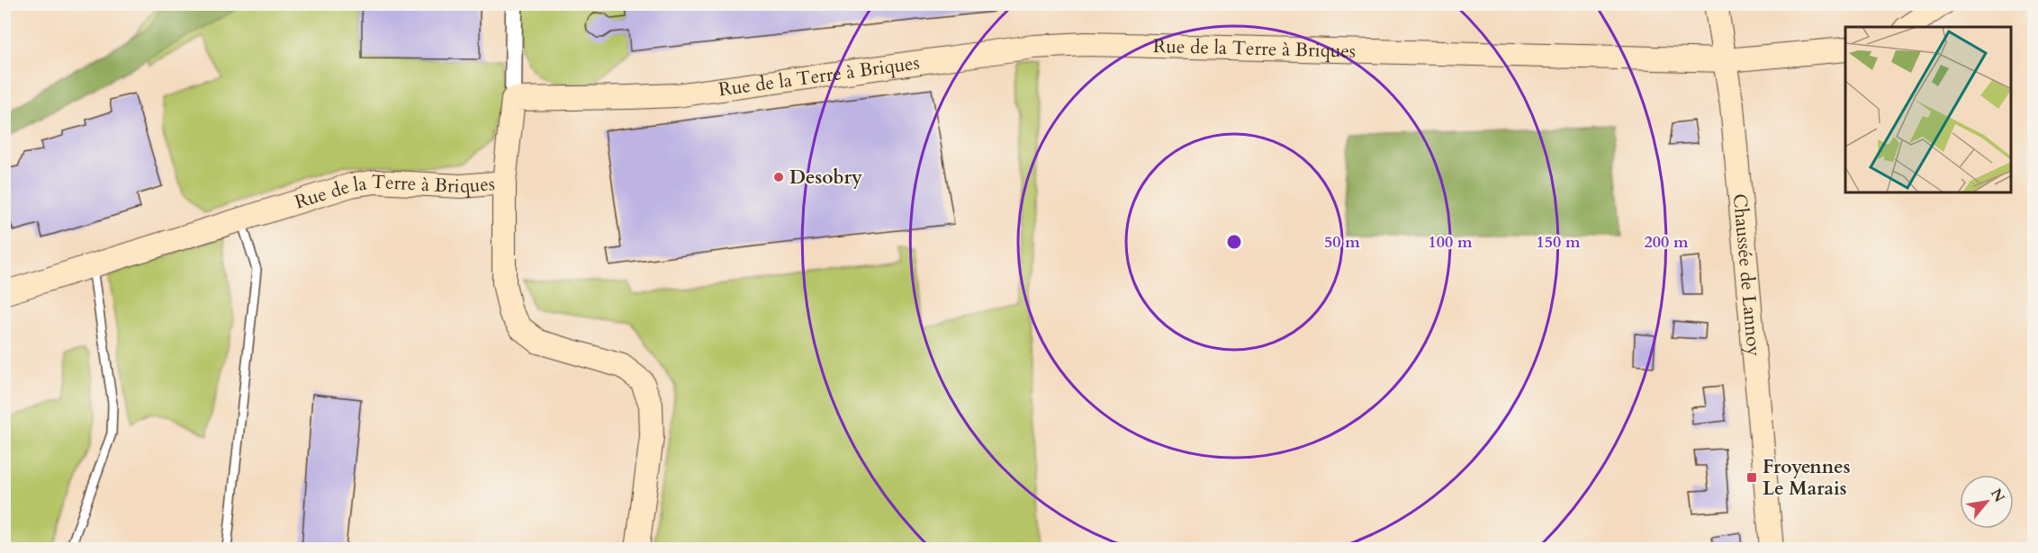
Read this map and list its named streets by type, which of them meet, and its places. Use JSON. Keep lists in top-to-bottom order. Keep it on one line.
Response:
{"streets":{"main road":["Rue de la Terre à Briques","Chaussée de Lannoy"]},"crossings":[["Rue de la Terre à Briques","Chaussée de Lannoy"]],"places":{"other":["Desobry"],"transit":["Froyennes Le Marais"]},"north":"top right","rings":["50 m","100 m","150 m","200 m"]}
